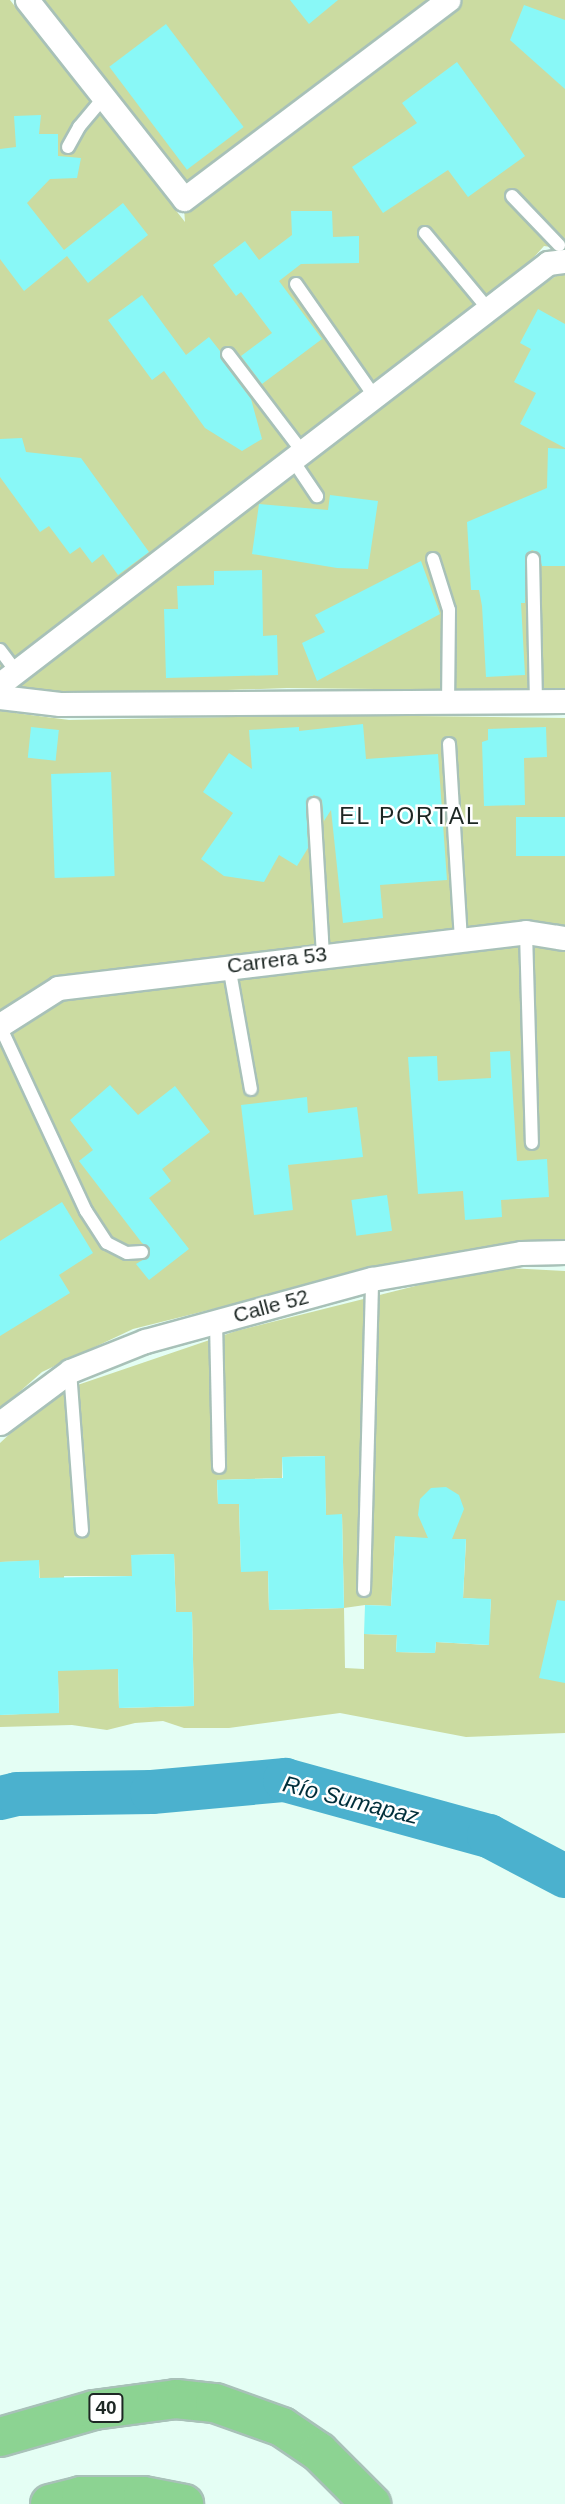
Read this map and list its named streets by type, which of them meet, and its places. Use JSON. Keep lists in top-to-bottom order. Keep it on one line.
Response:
{"streets":{"highway":["40"],"street":["Carrera 53","Calle 52"]},"districts":["EL PORTAL"],"water":["Río Sumapaz"]}
